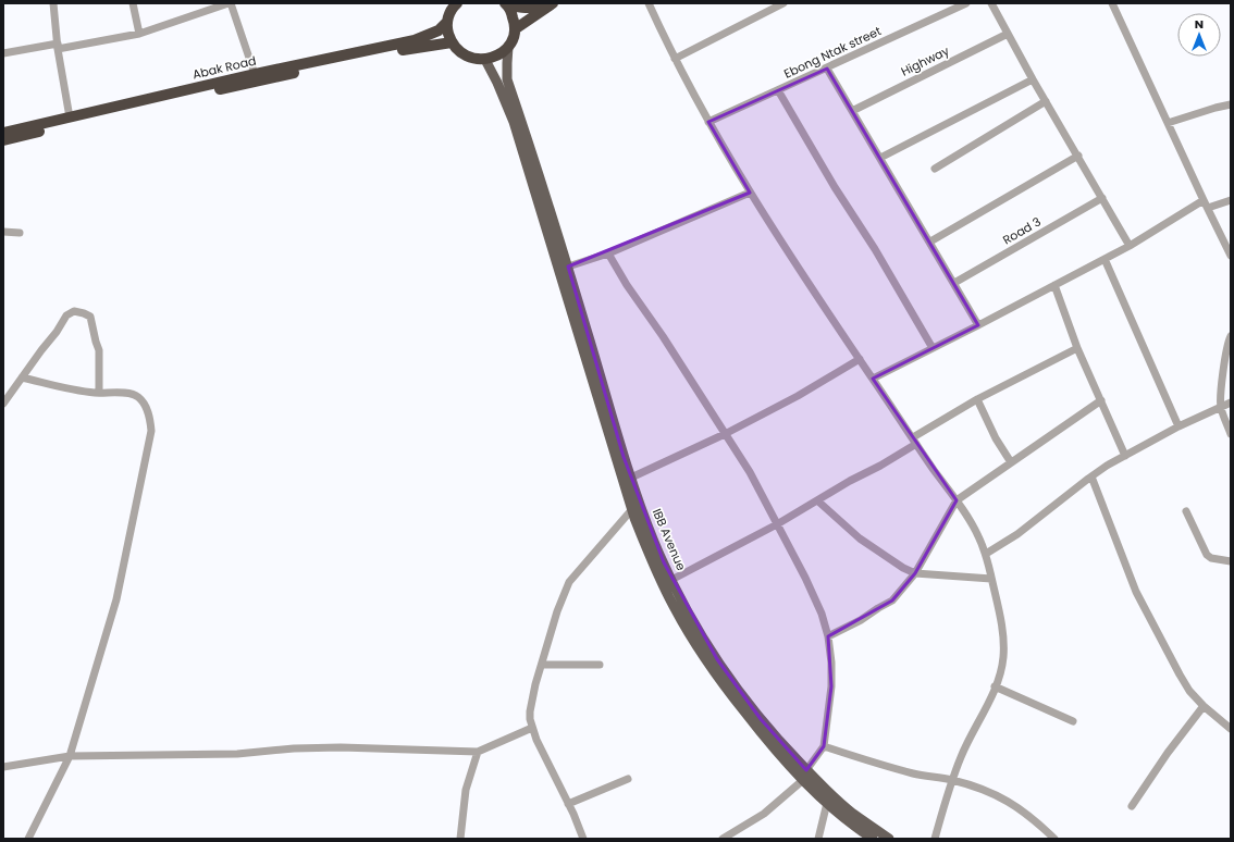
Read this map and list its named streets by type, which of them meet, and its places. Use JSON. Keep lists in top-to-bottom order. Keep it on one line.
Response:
{"streets":{"highway":["Abak Road"],"main road":["IBB Avenue"],"street":["Ebong Ntak street","Highway","Road 3"]},"north":"top"}
